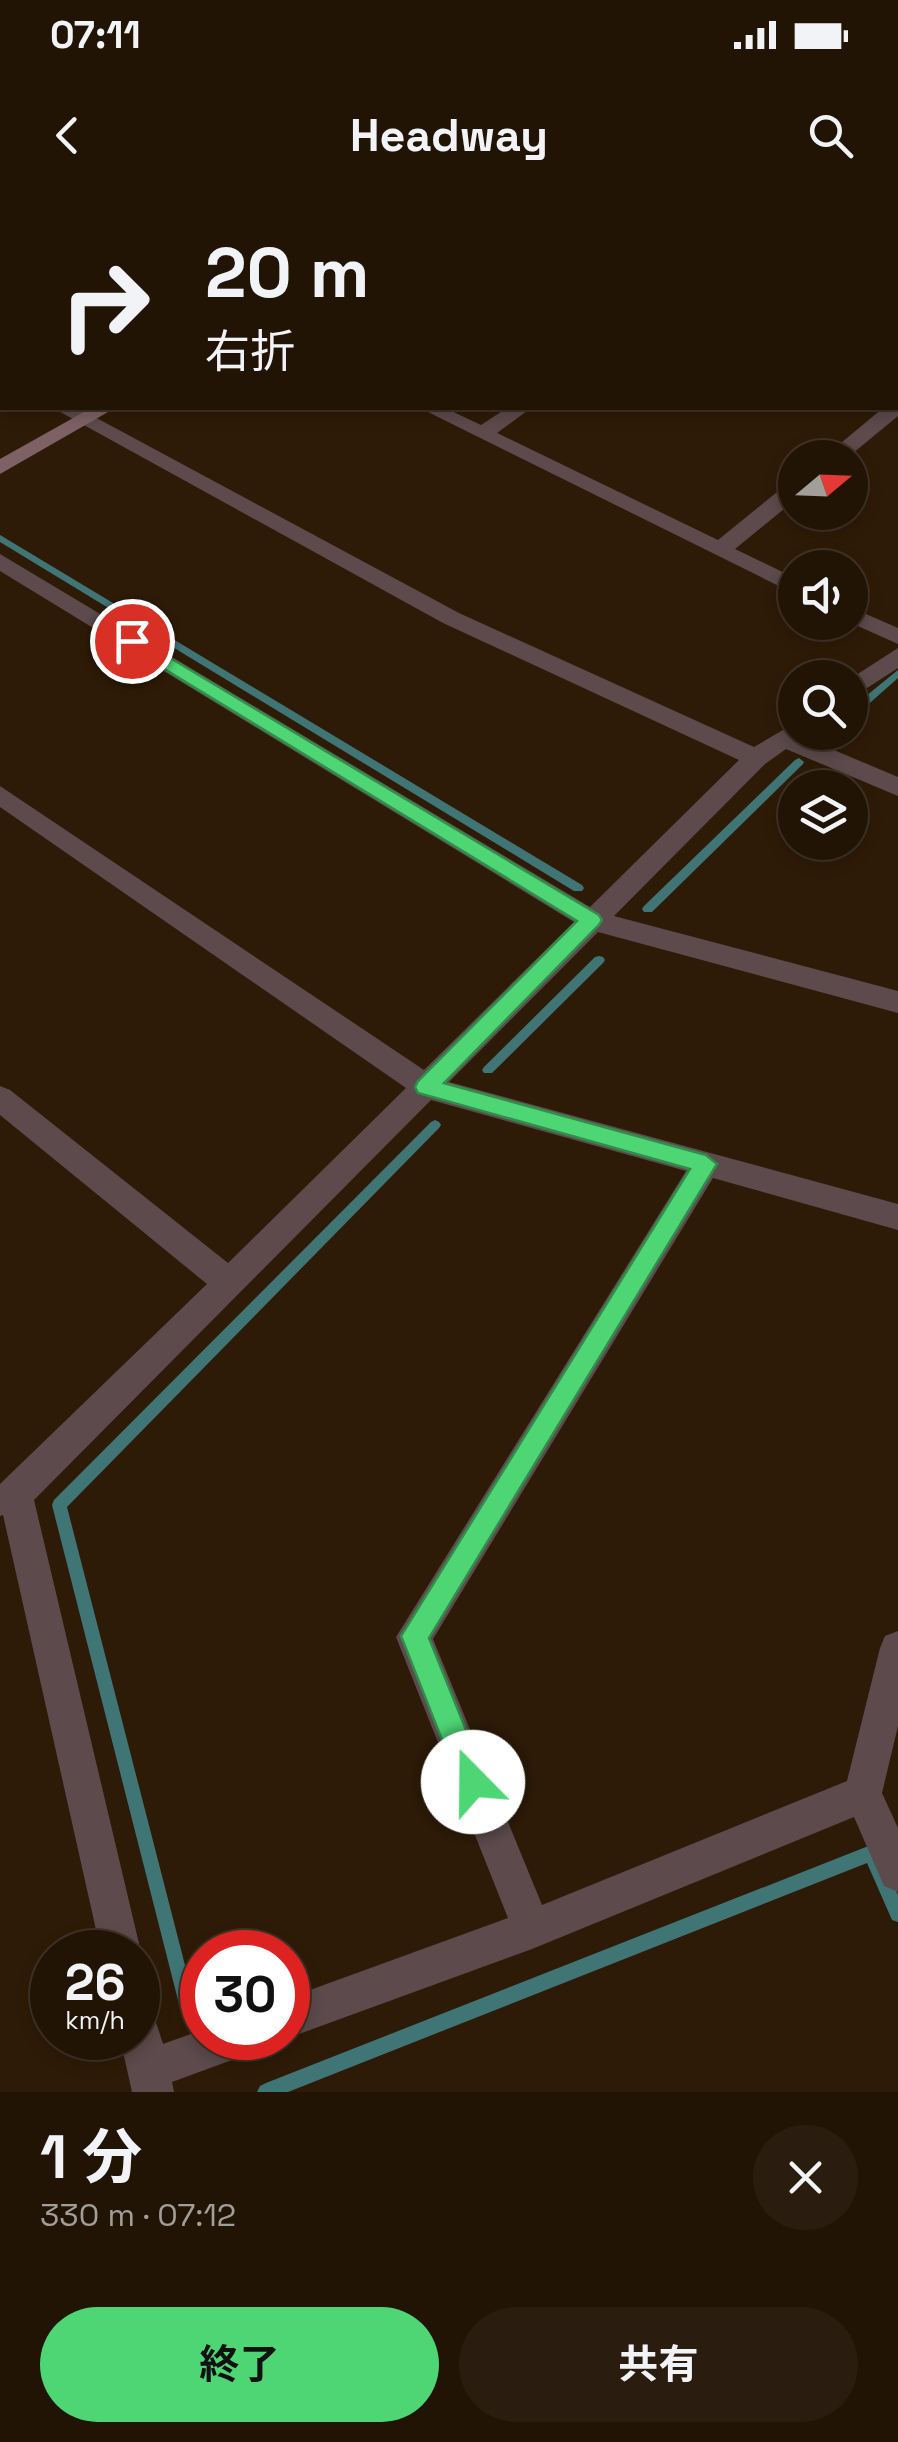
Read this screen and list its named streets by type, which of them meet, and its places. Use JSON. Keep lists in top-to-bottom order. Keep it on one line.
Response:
{"north":"right","page":{"status":"07:11","header":"Headway","turn":["20 m","右折"],"speed":"26 km/h","limit":"30","heading":["1 分","330 m · 07:12"],"buttons":["終了","共有"]}}
